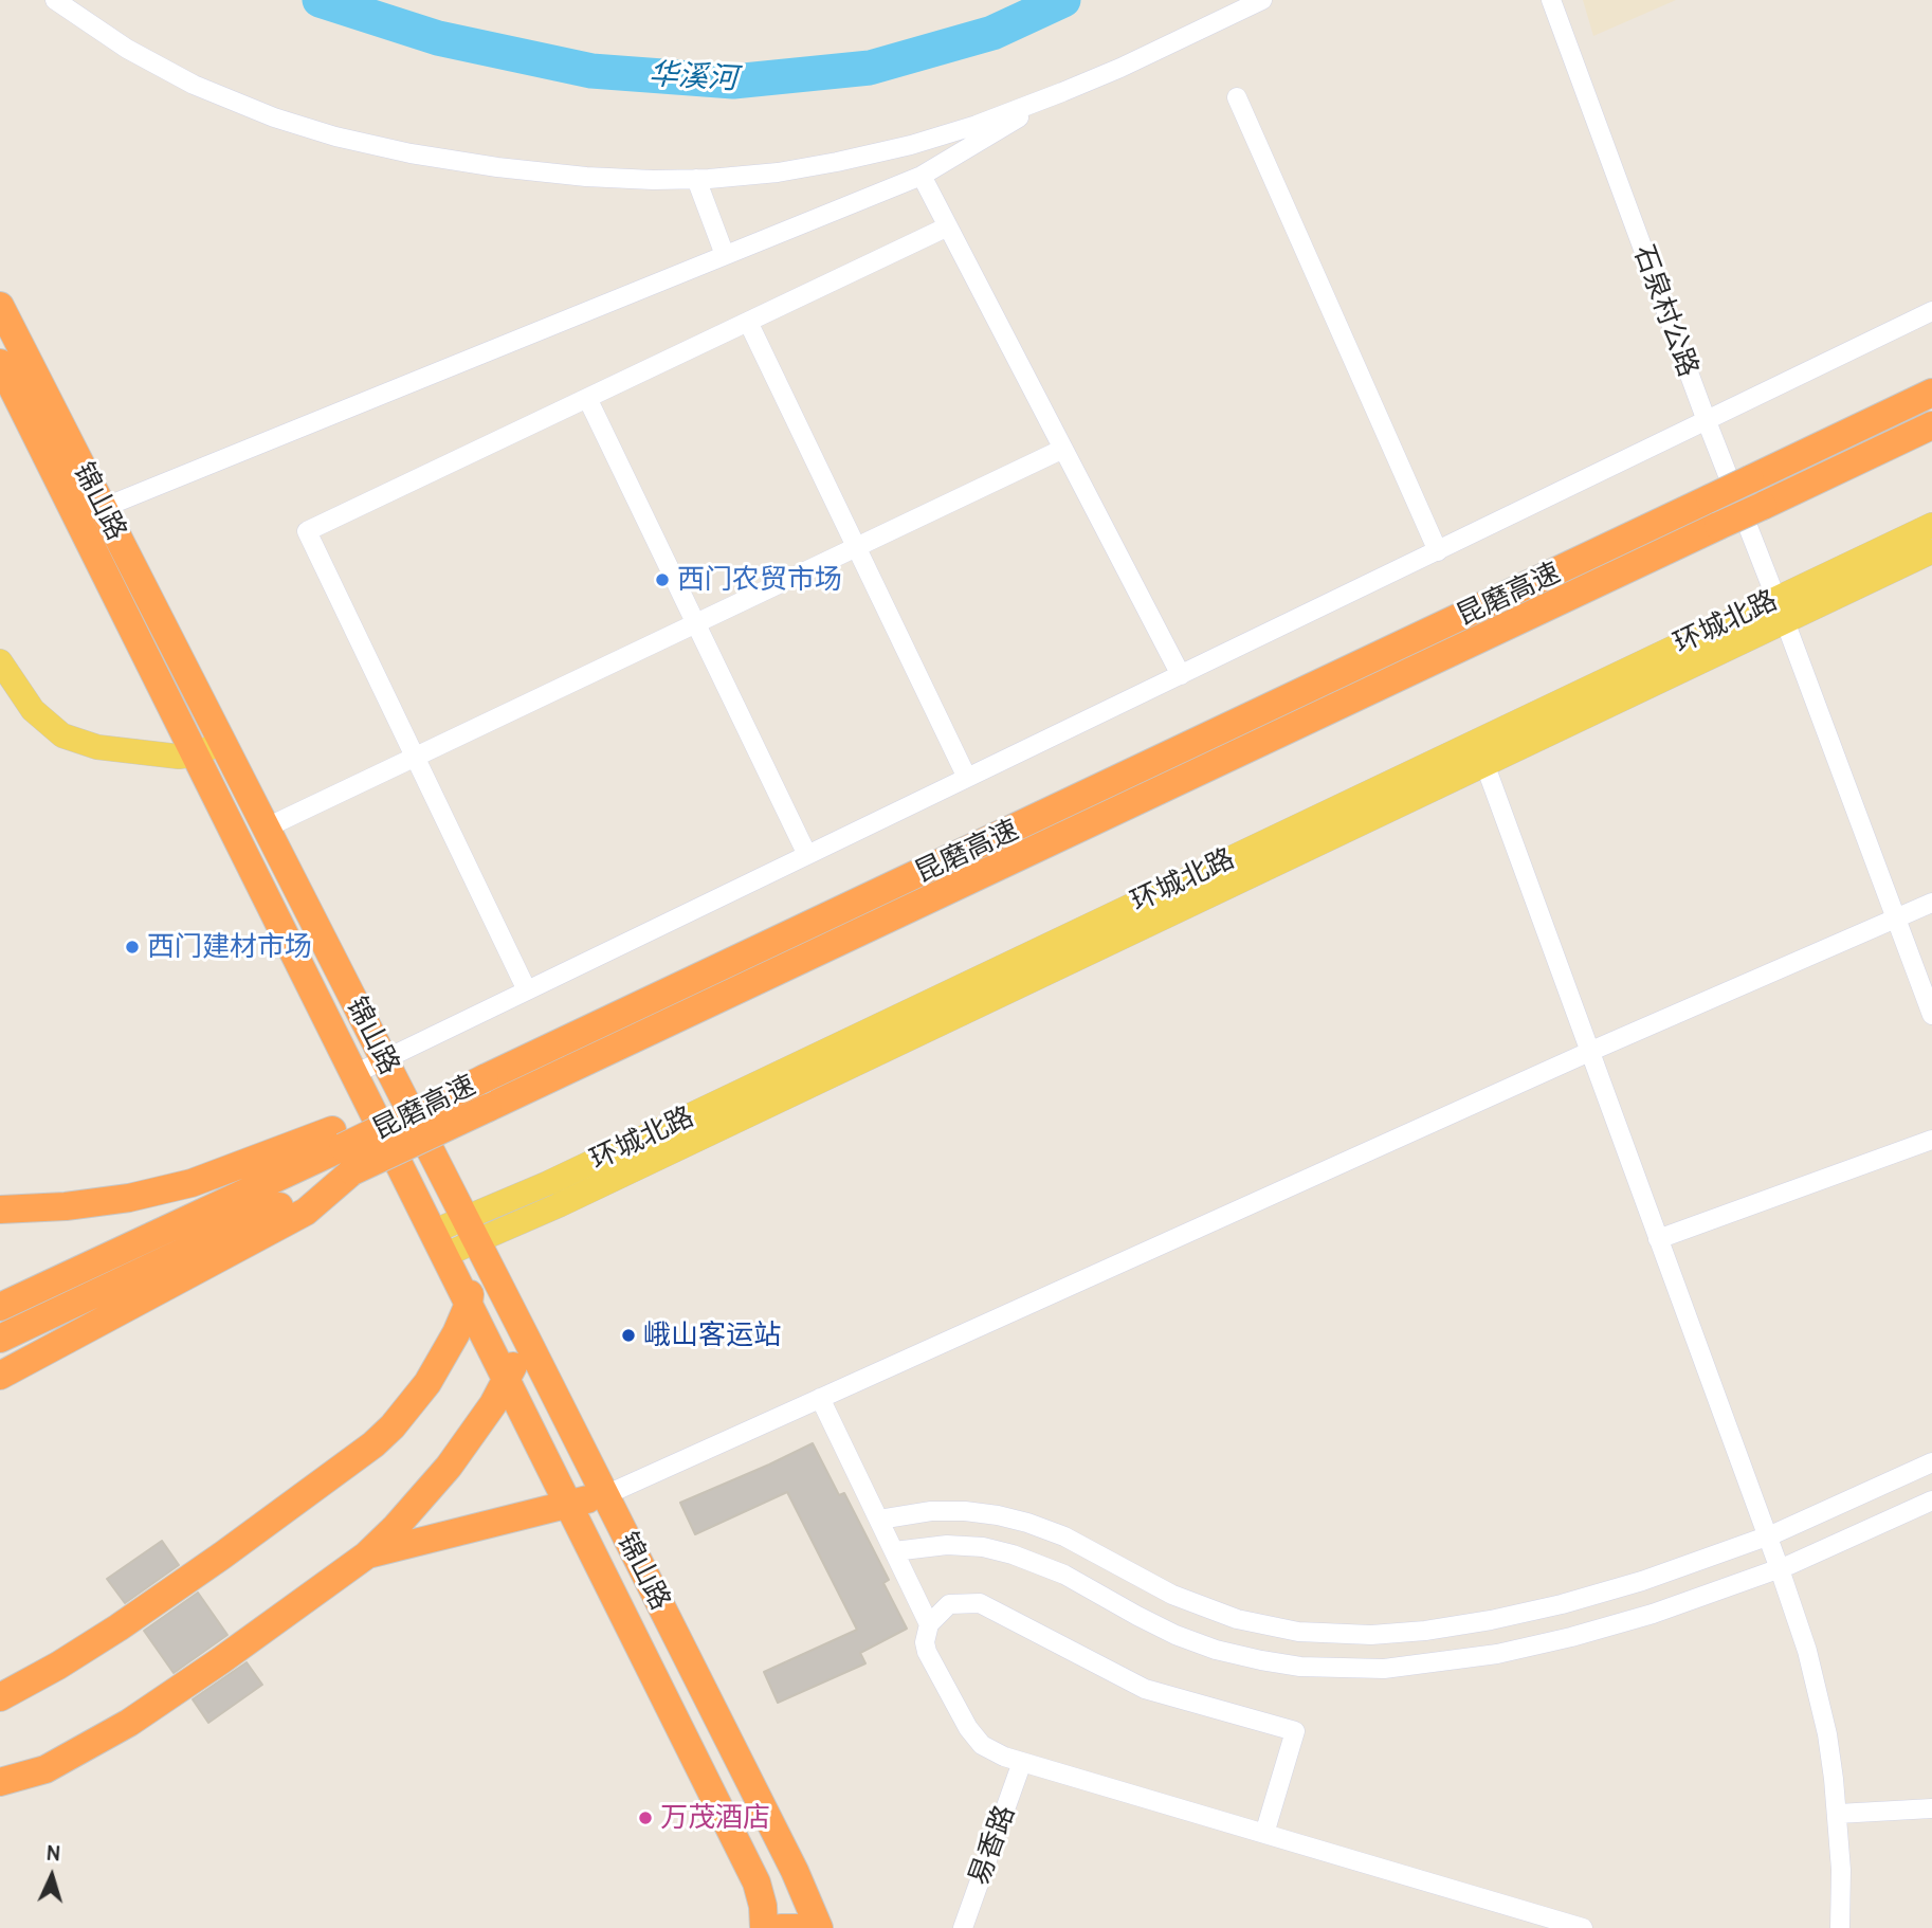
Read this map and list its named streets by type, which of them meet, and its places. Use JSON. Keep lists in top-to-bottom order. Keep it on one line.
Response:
{"streets":{"highway":["锦山路","昆磨高速"],"main road":["环城北路"],"street":["石泉村公路","易香路"]},"crossings":[["石泉村公路","环城北路"],["锦山路","环城北路"]],"water":["华溪河"],"places":["西门农贸市场","西门建材市场","峨山客运站","万茂酒店"],"north":"top"}
